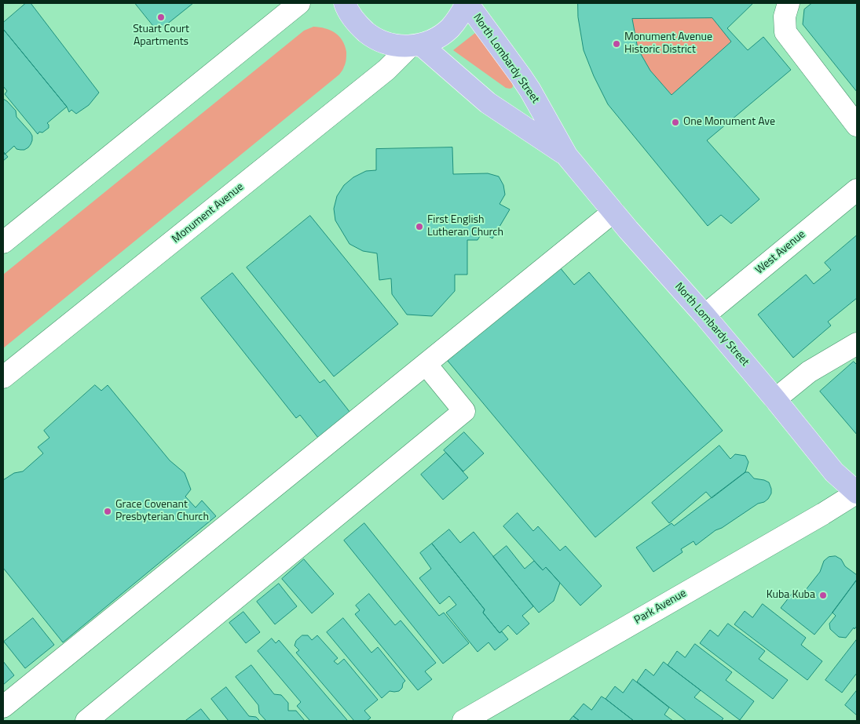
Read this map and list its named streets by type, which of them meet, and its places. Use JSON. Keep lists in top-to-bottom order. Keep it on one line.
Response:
{"streets":{"main road":["North Lombardy Street"],"street":["Monument Avenue","West Avenue","Park Avenue"]},"crossings":[["North Lombardy Street","Monument Avenue"],["North Lombardy Street","West Avenue"],["North Lombardy Street","Park Avenue"]],"places":["Stuart Court Apartments","Monument Avenue Historic District","One Monument Ave","First English Lutheran Church","Grace Covenant Presbyterian Church","Kuba Kuba"]}
